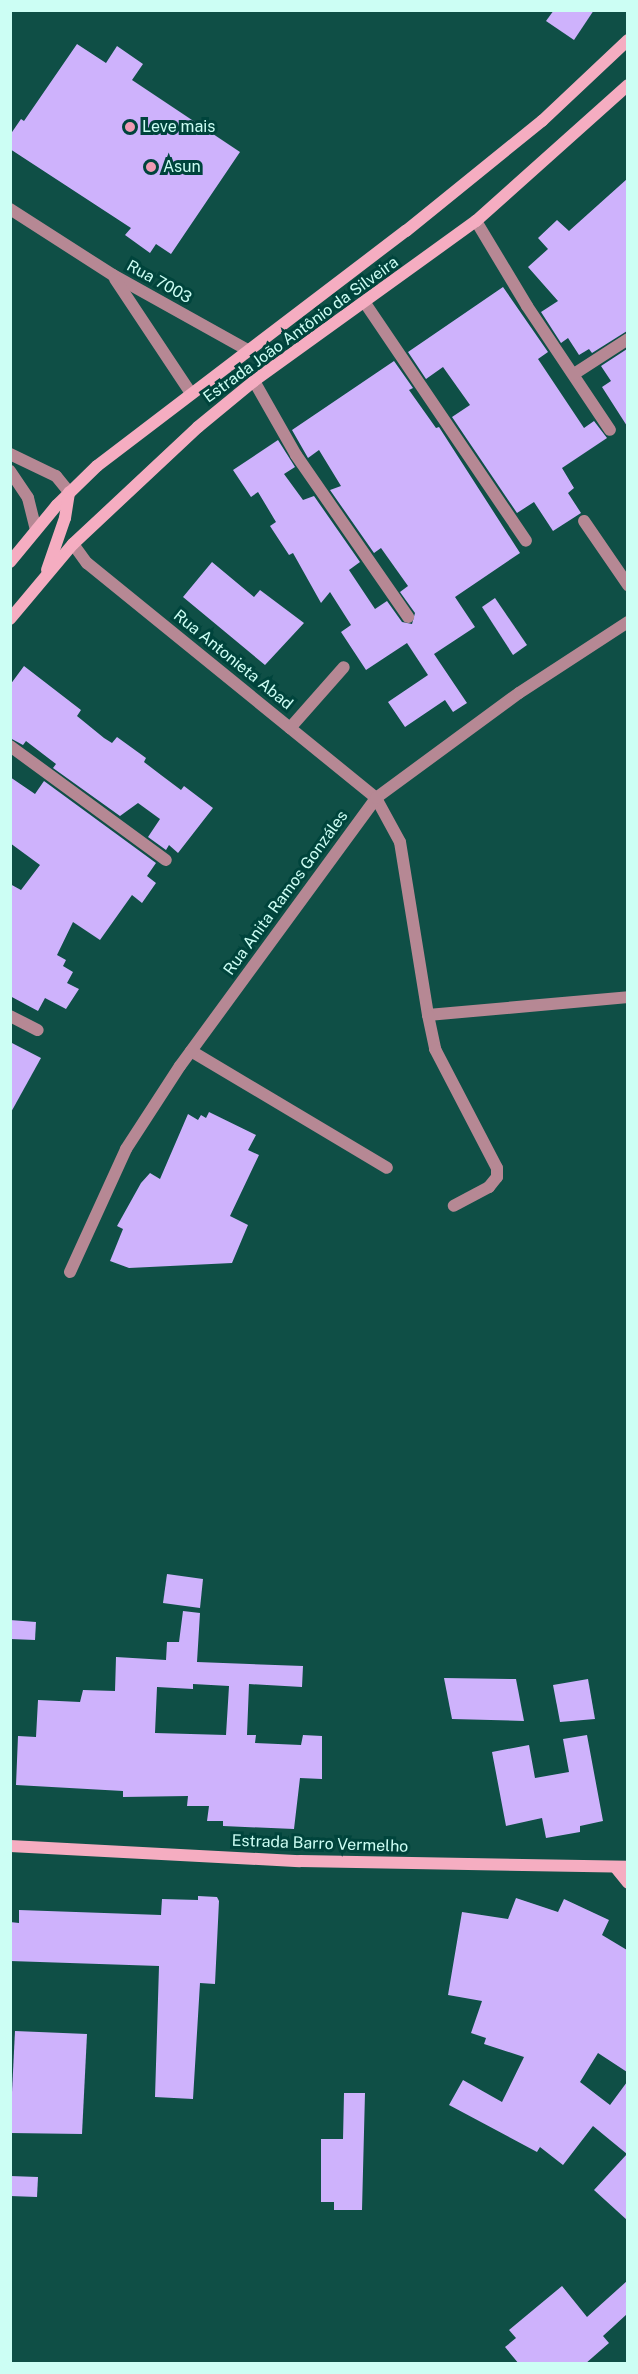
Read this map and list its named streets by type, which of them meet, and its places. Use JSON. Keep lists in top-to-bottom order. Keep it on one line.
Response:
{"streets":{"main road":["Estrada João Antônio da Silveira","Estrada Barro Vermelho"],"street":["Rua 7003","Rua Antonieta Abad","Rua Anita Ramos Gonzáles"]},"crossings":[["Rua 7003","Estrada João Antônio da Silveira"],["Estrada João Antônio da Silveira","Rua Antonieta Abad"],["Rua Antonieta Abad","Rua Anita Ramos Gonzáles"]],"places":["Leve mais","Asun"]}
